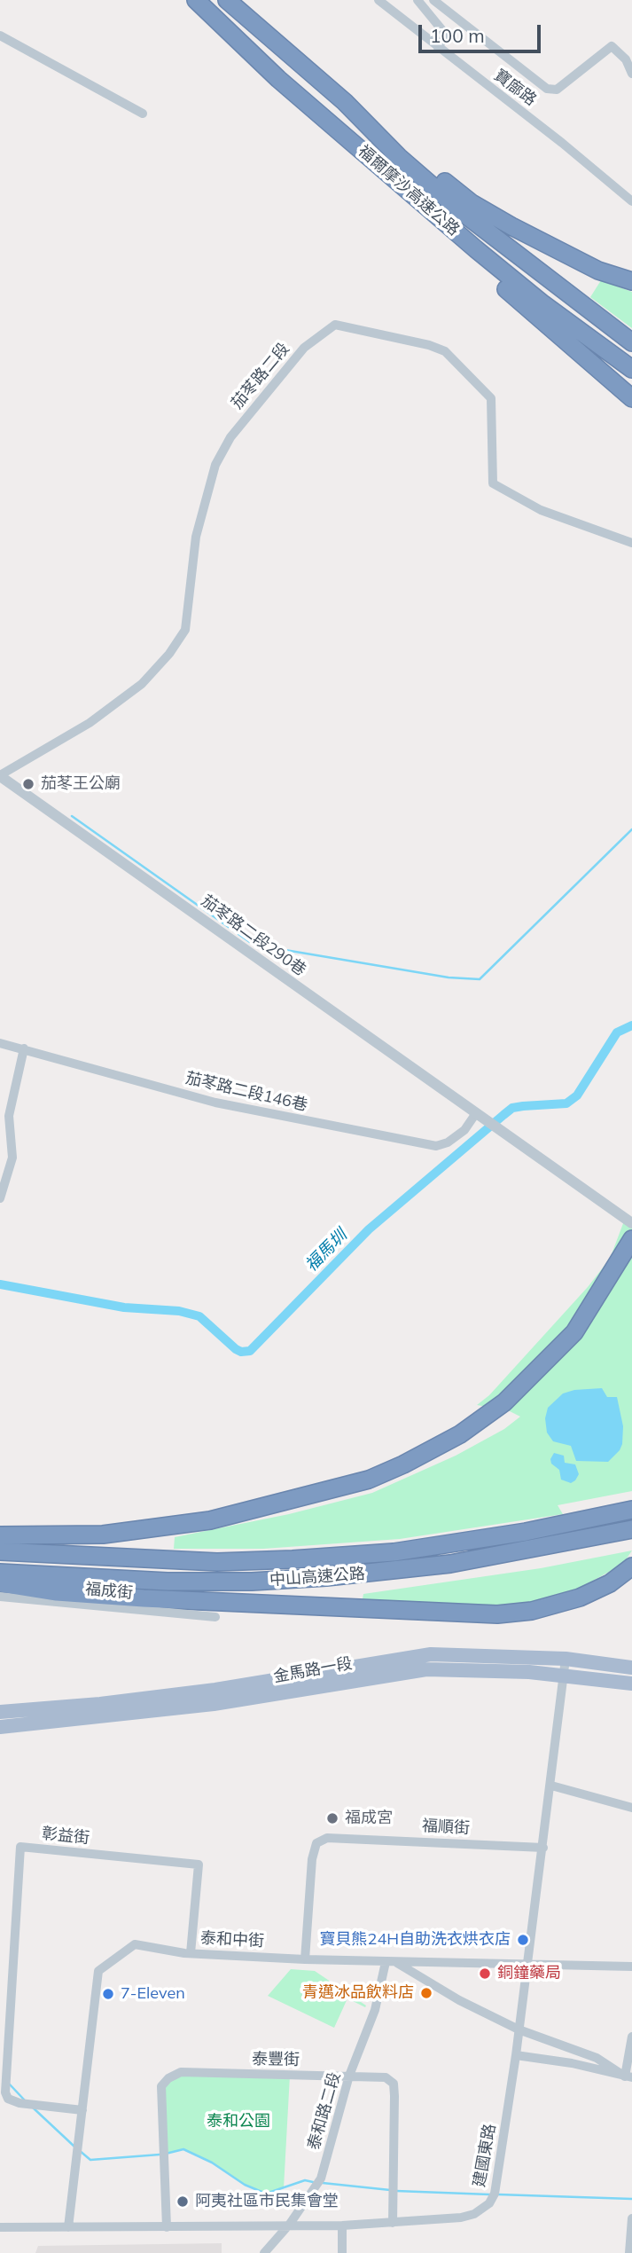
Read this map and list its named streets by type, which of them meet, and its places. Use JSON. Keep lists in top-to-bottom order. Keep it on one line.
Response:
{"streets":{"highway":["福爾摩沙高速公路","中山高速公路"],"main road":["金馬路一段"],"street":["寶廍路","茄苳路二段","茄苳路二段290巷","茄苳路二段146巷","福成街","福順街","彰益街","泰和中街","泰豐街","泰和路二段","建國東路"]},"crossings":[["茄苳路二段","茄苳路二段290巷"],["茄苳路二段290巷","茄苳路二段146巷"],["金馬路一段","建國東路"],["福順街","泰和中街"],["福順街","建國東路"],["彰益街","泰和中街"],["泰和中街","泰和路二段"],["泰和中街","建國東路"],["泰豐街","泰和路二段"],["泰豐街","建國東路"],["泰和路二段","建國東路"]],"water":["福馬圳"],"parks":["泰和公園"],"places":["茄苳王公廟","福成宮","寶貝熊24H自助洗衣烘衣店","銅鐘藥局","青邁冰品飲料店","7-Eleven","阿夷社區市民集會堂"],"scale_bar":"100 m"}
